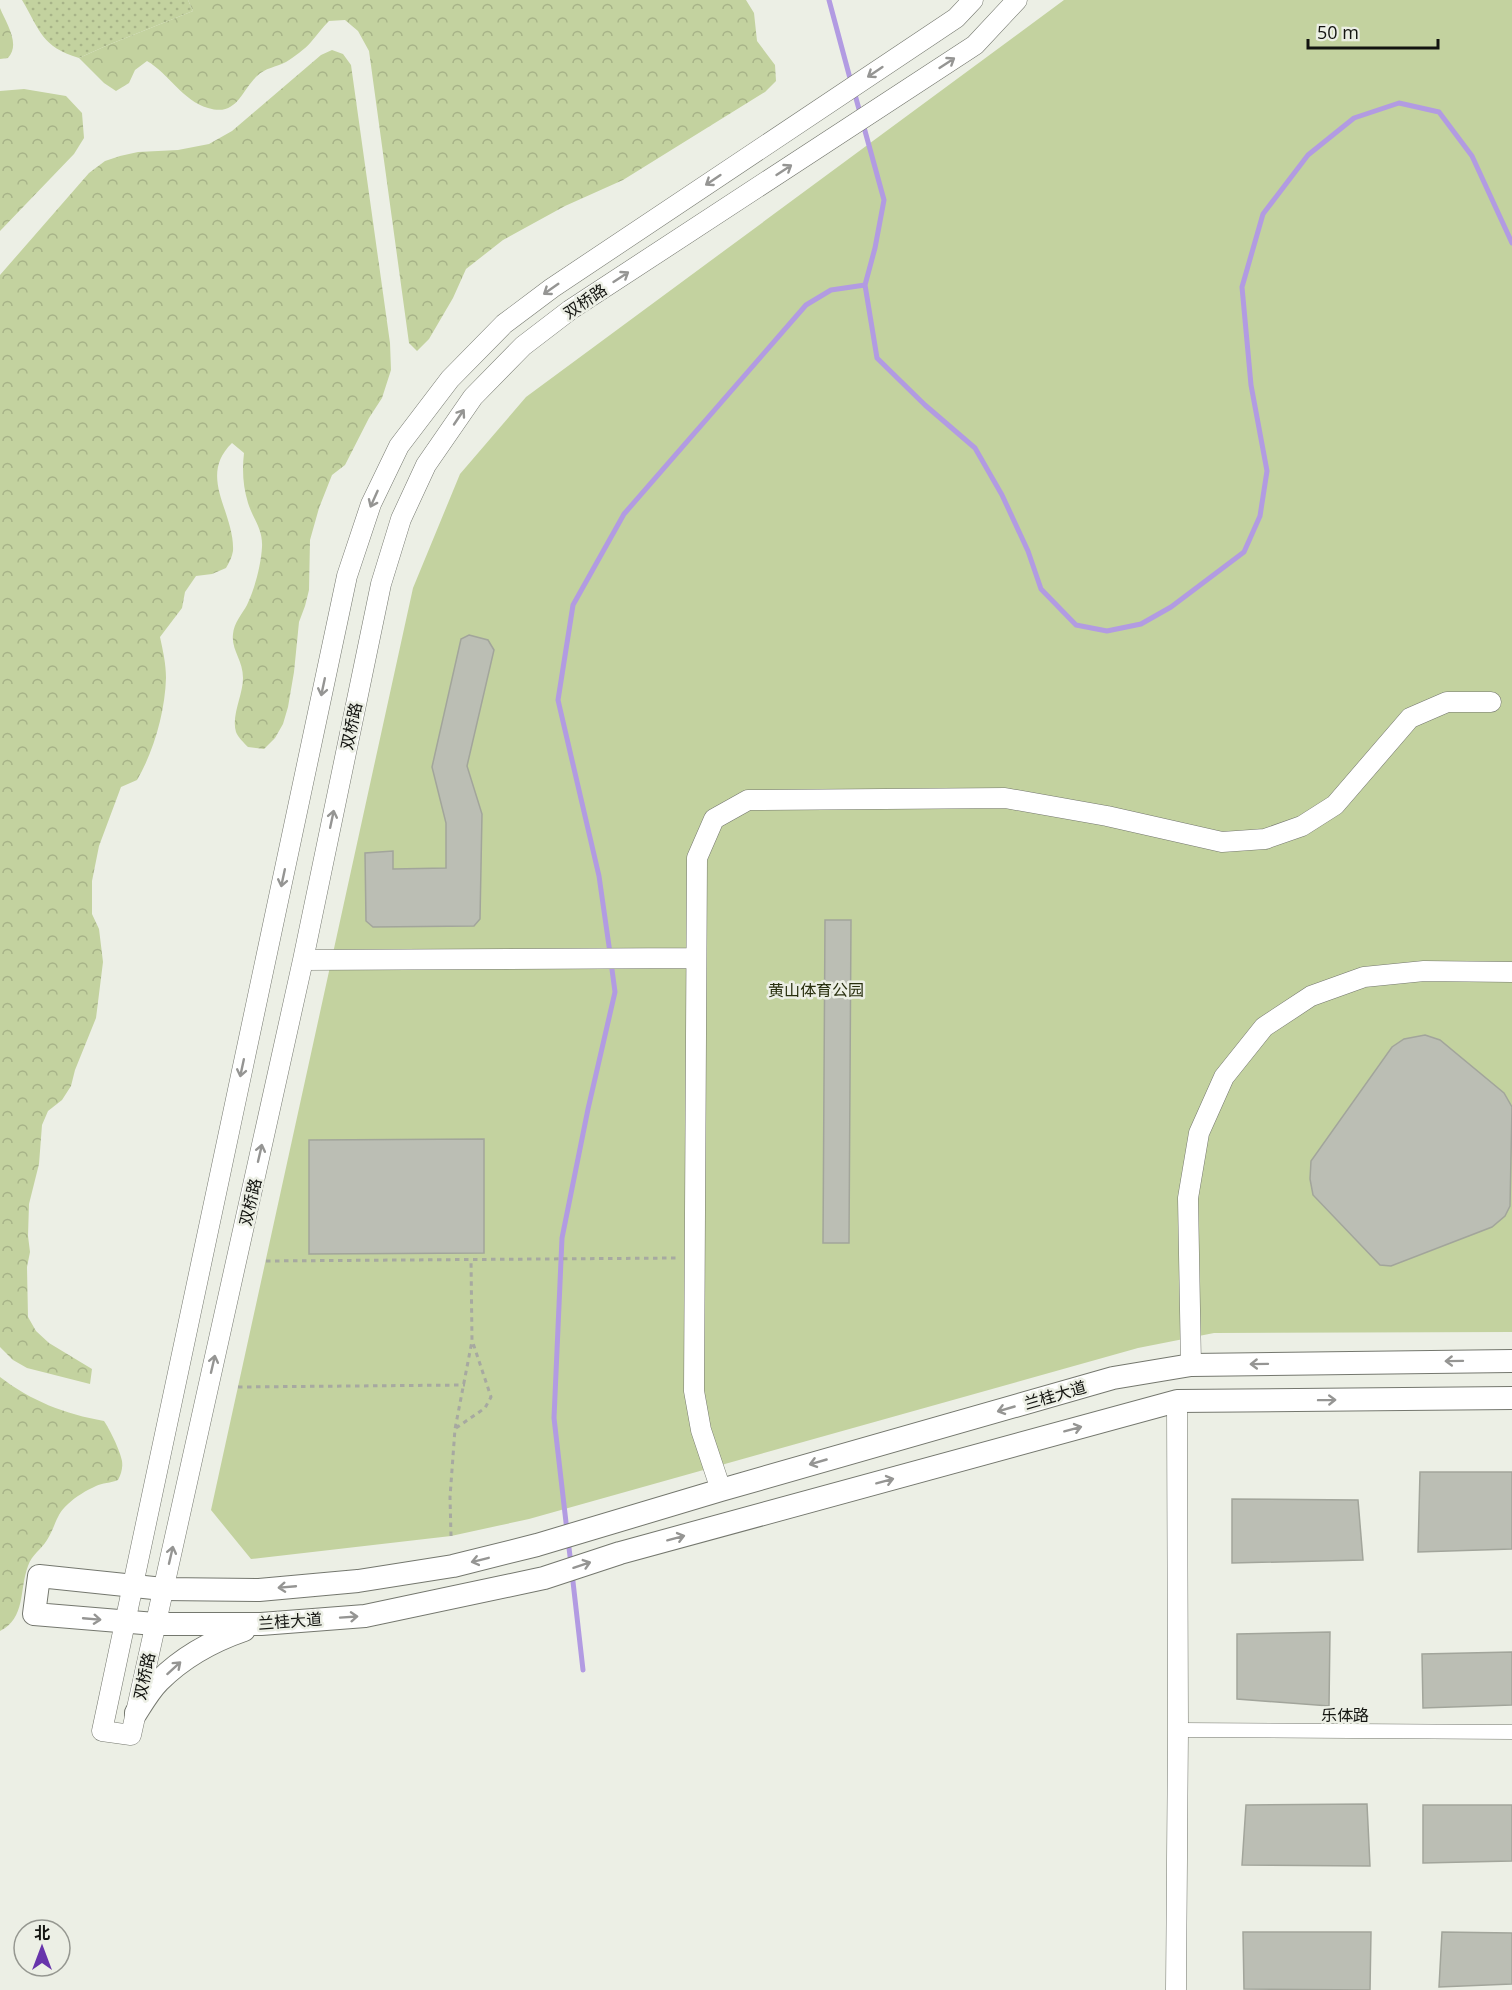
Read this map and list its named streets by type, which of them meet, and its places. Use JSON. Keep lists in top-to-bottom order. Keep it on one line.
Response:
{"streets":{"main road":["双桥路","兰桂大道"],"street":["乐体路"]},"crossings":[["双桥路","兰桂大道"]],"parks":["黄山体育公园"],"scale_bar":"50 m","north":"top"}
